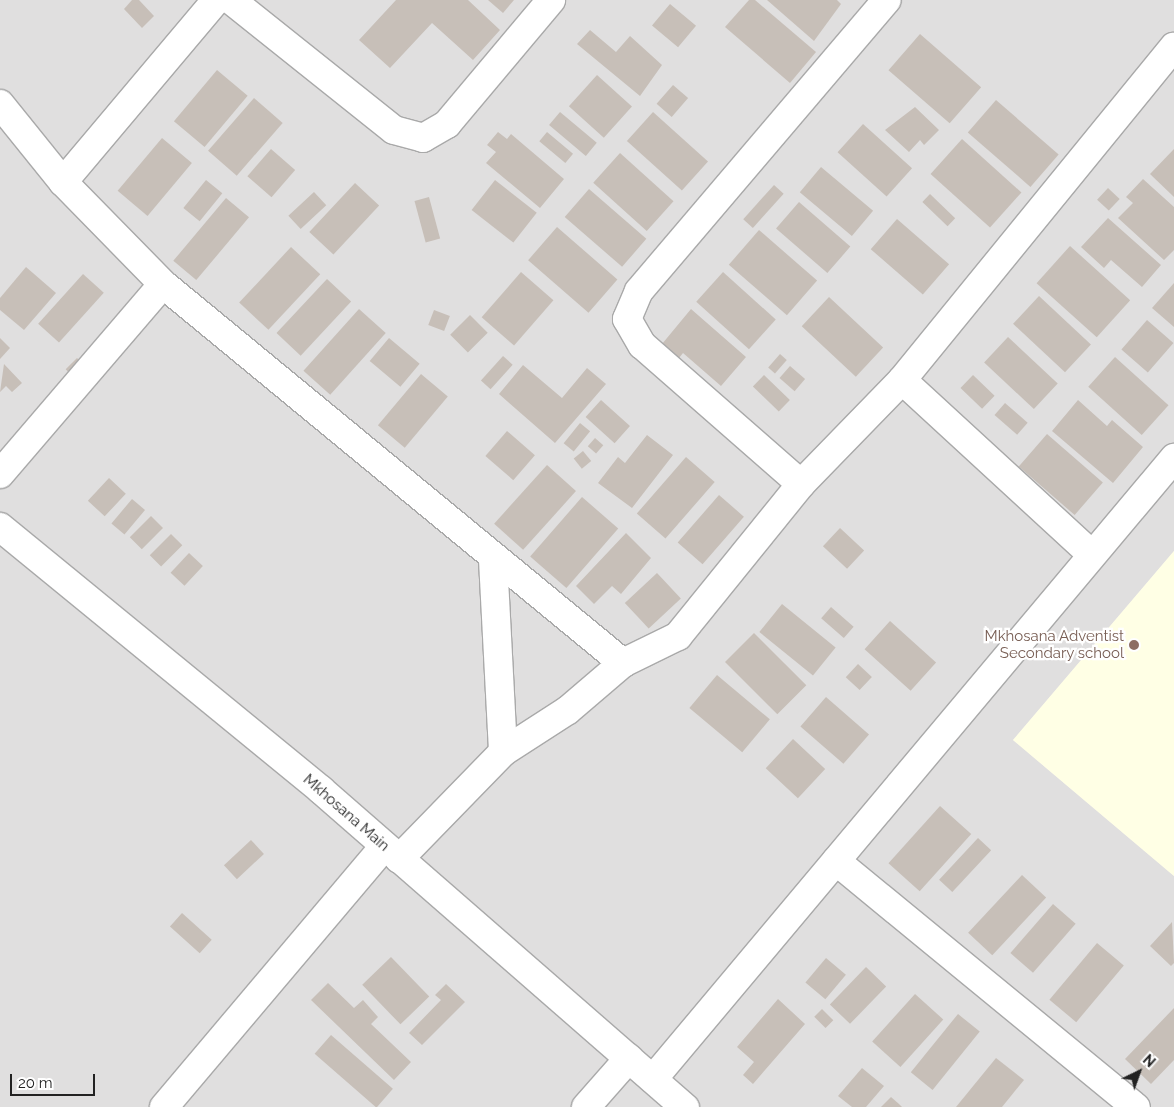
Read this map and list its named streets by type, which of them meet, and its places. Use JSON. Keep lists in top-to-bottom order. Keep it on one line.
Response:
{"streets":{"street":["Mkhosana Main"]},"places":["Mkhosana Adventist Secondary school"],"scale_bar":"20 m","north":"top right"}
